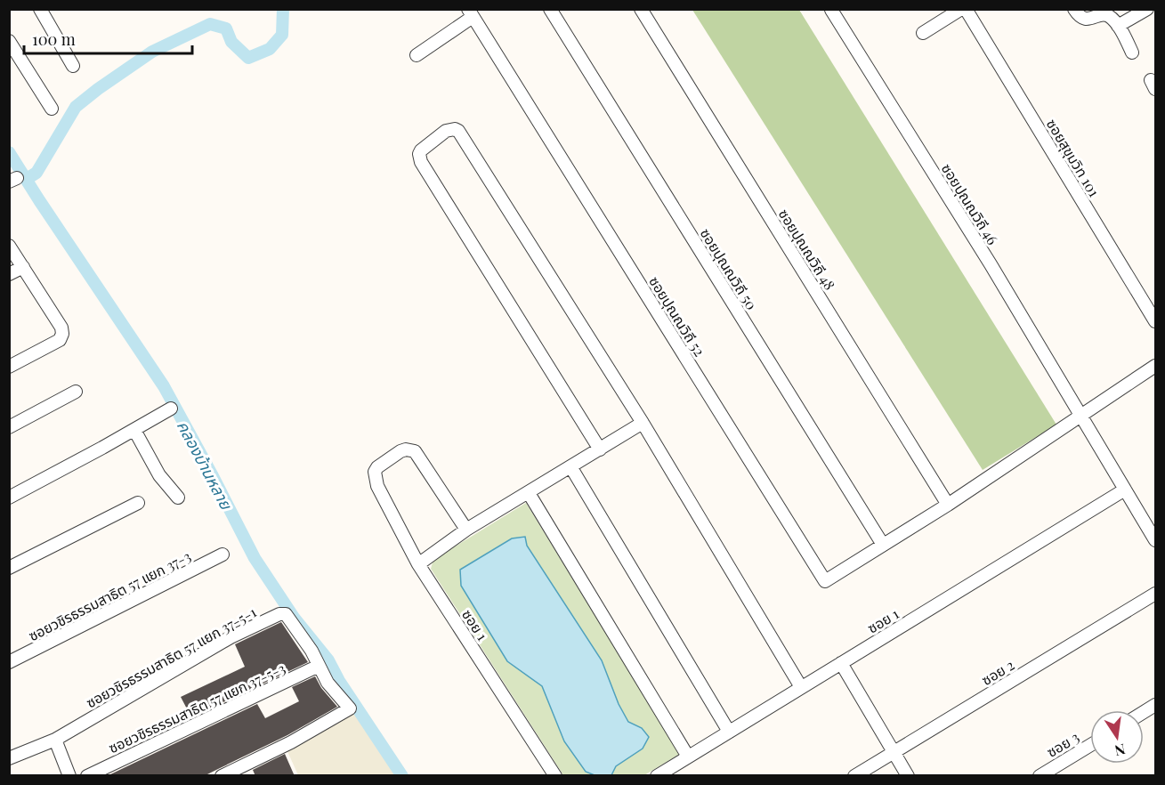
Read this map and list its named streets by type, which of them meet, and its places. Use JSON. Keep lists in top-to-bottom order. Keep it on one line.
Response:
{"streets":{"street":["ซอยสุขุมวิท 101","ซอยปุณณวิถี 46","ซอยปุณณวิถี 48","ซอยปุณณวิถี 50","ซอยปุณณวิถี 52","ซอยวชิรธรรมสาธิต 57 แยก 37-3","ซอย 1","ซอยวชิรธรรมสาธิต 57 แยก 37-5-1","ซอย 2","ซอยวชิรธรรมสาธิต 57 แยก 37-5-3","ซอย 3"]},"crossings":[["ซอยปุณณวิถี 46","ซอย 1"],["ซอยปุณณวิถี 50","ซอยปุณณวิถี 52"],["ซอยวชิรธรรมสาธิต 57 แยก 37-5-1","ซอยวชิรธรรมสาธิต 57 แยก 37-5-3"]],"water":["คลองบ้านหลาย"],"scale_bar":"100 m","north":"bottom"}
